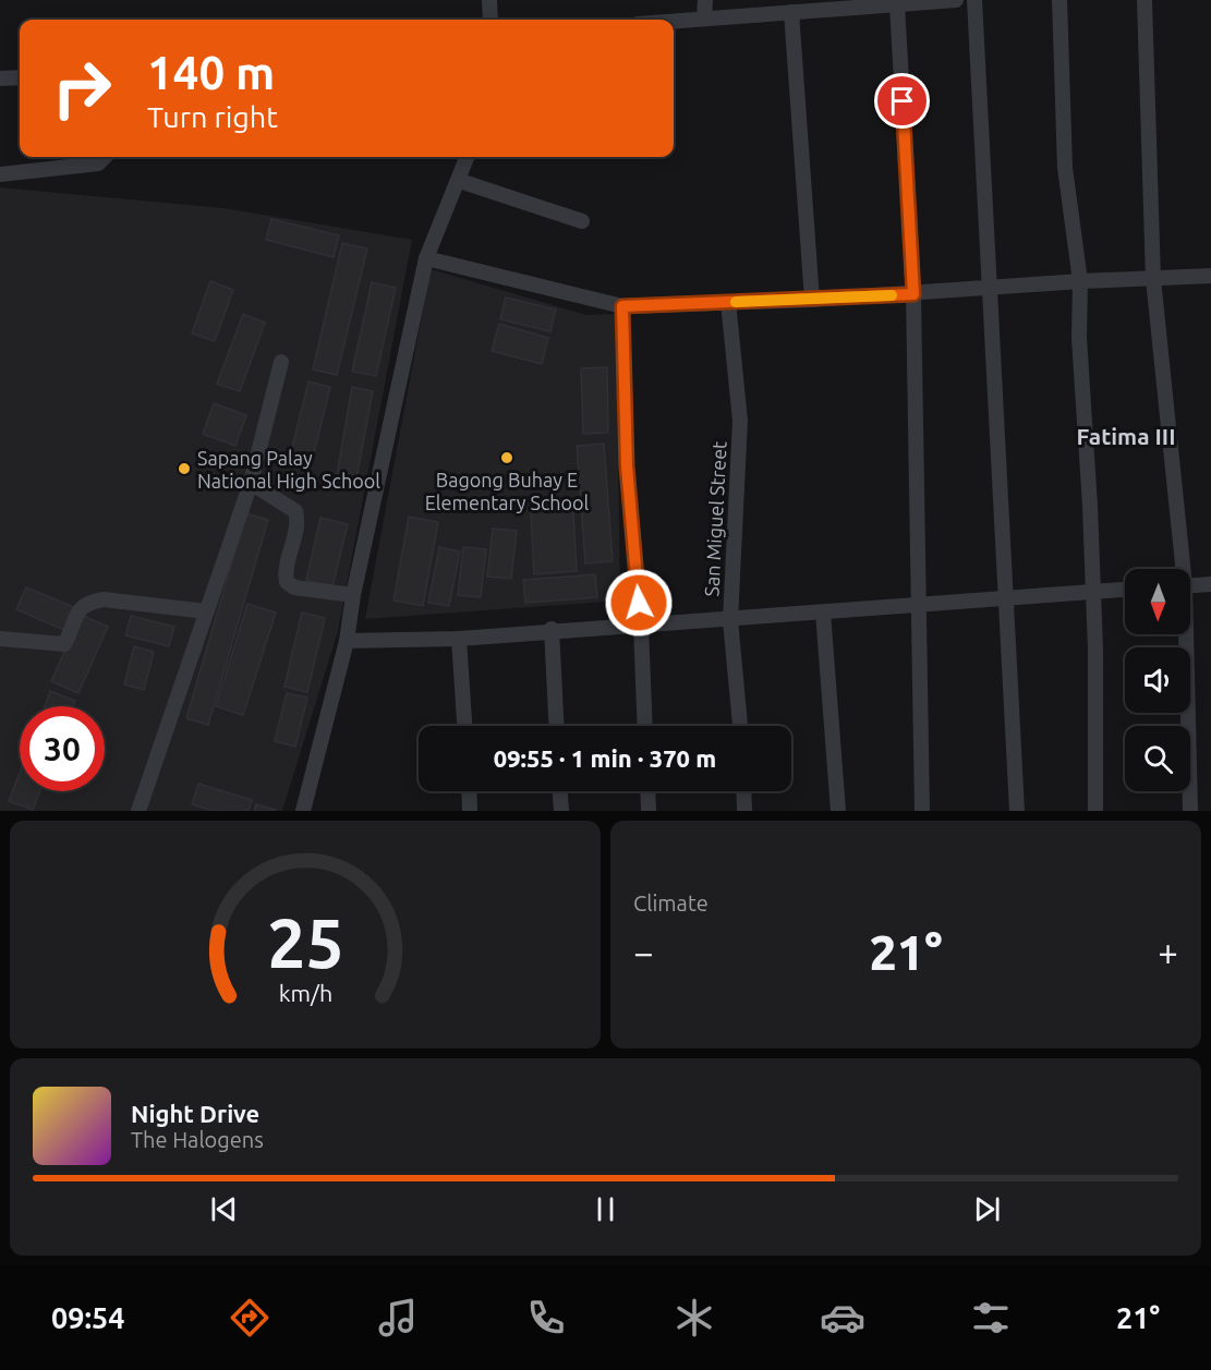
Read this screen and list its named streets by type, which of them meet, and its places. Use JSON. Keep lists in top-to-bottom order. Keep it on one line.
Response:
{"streets":{"street":["San Miguel Street"]},"districts":["Fatima III"],"places":["Bagong Buhay E Elementary School","Sapang Palay National High School"],"north":"bottom","page":{"turn":["140 m","Turn right"],"limit":"30","trip":"09:55 · 1 min · 370 m","tile":"Climate","heat":["−","21°","+"],"song":["Night Drive","The Halogens"],"tabs":["09:54","21°"],"gauge":["25","km/h"]}}
